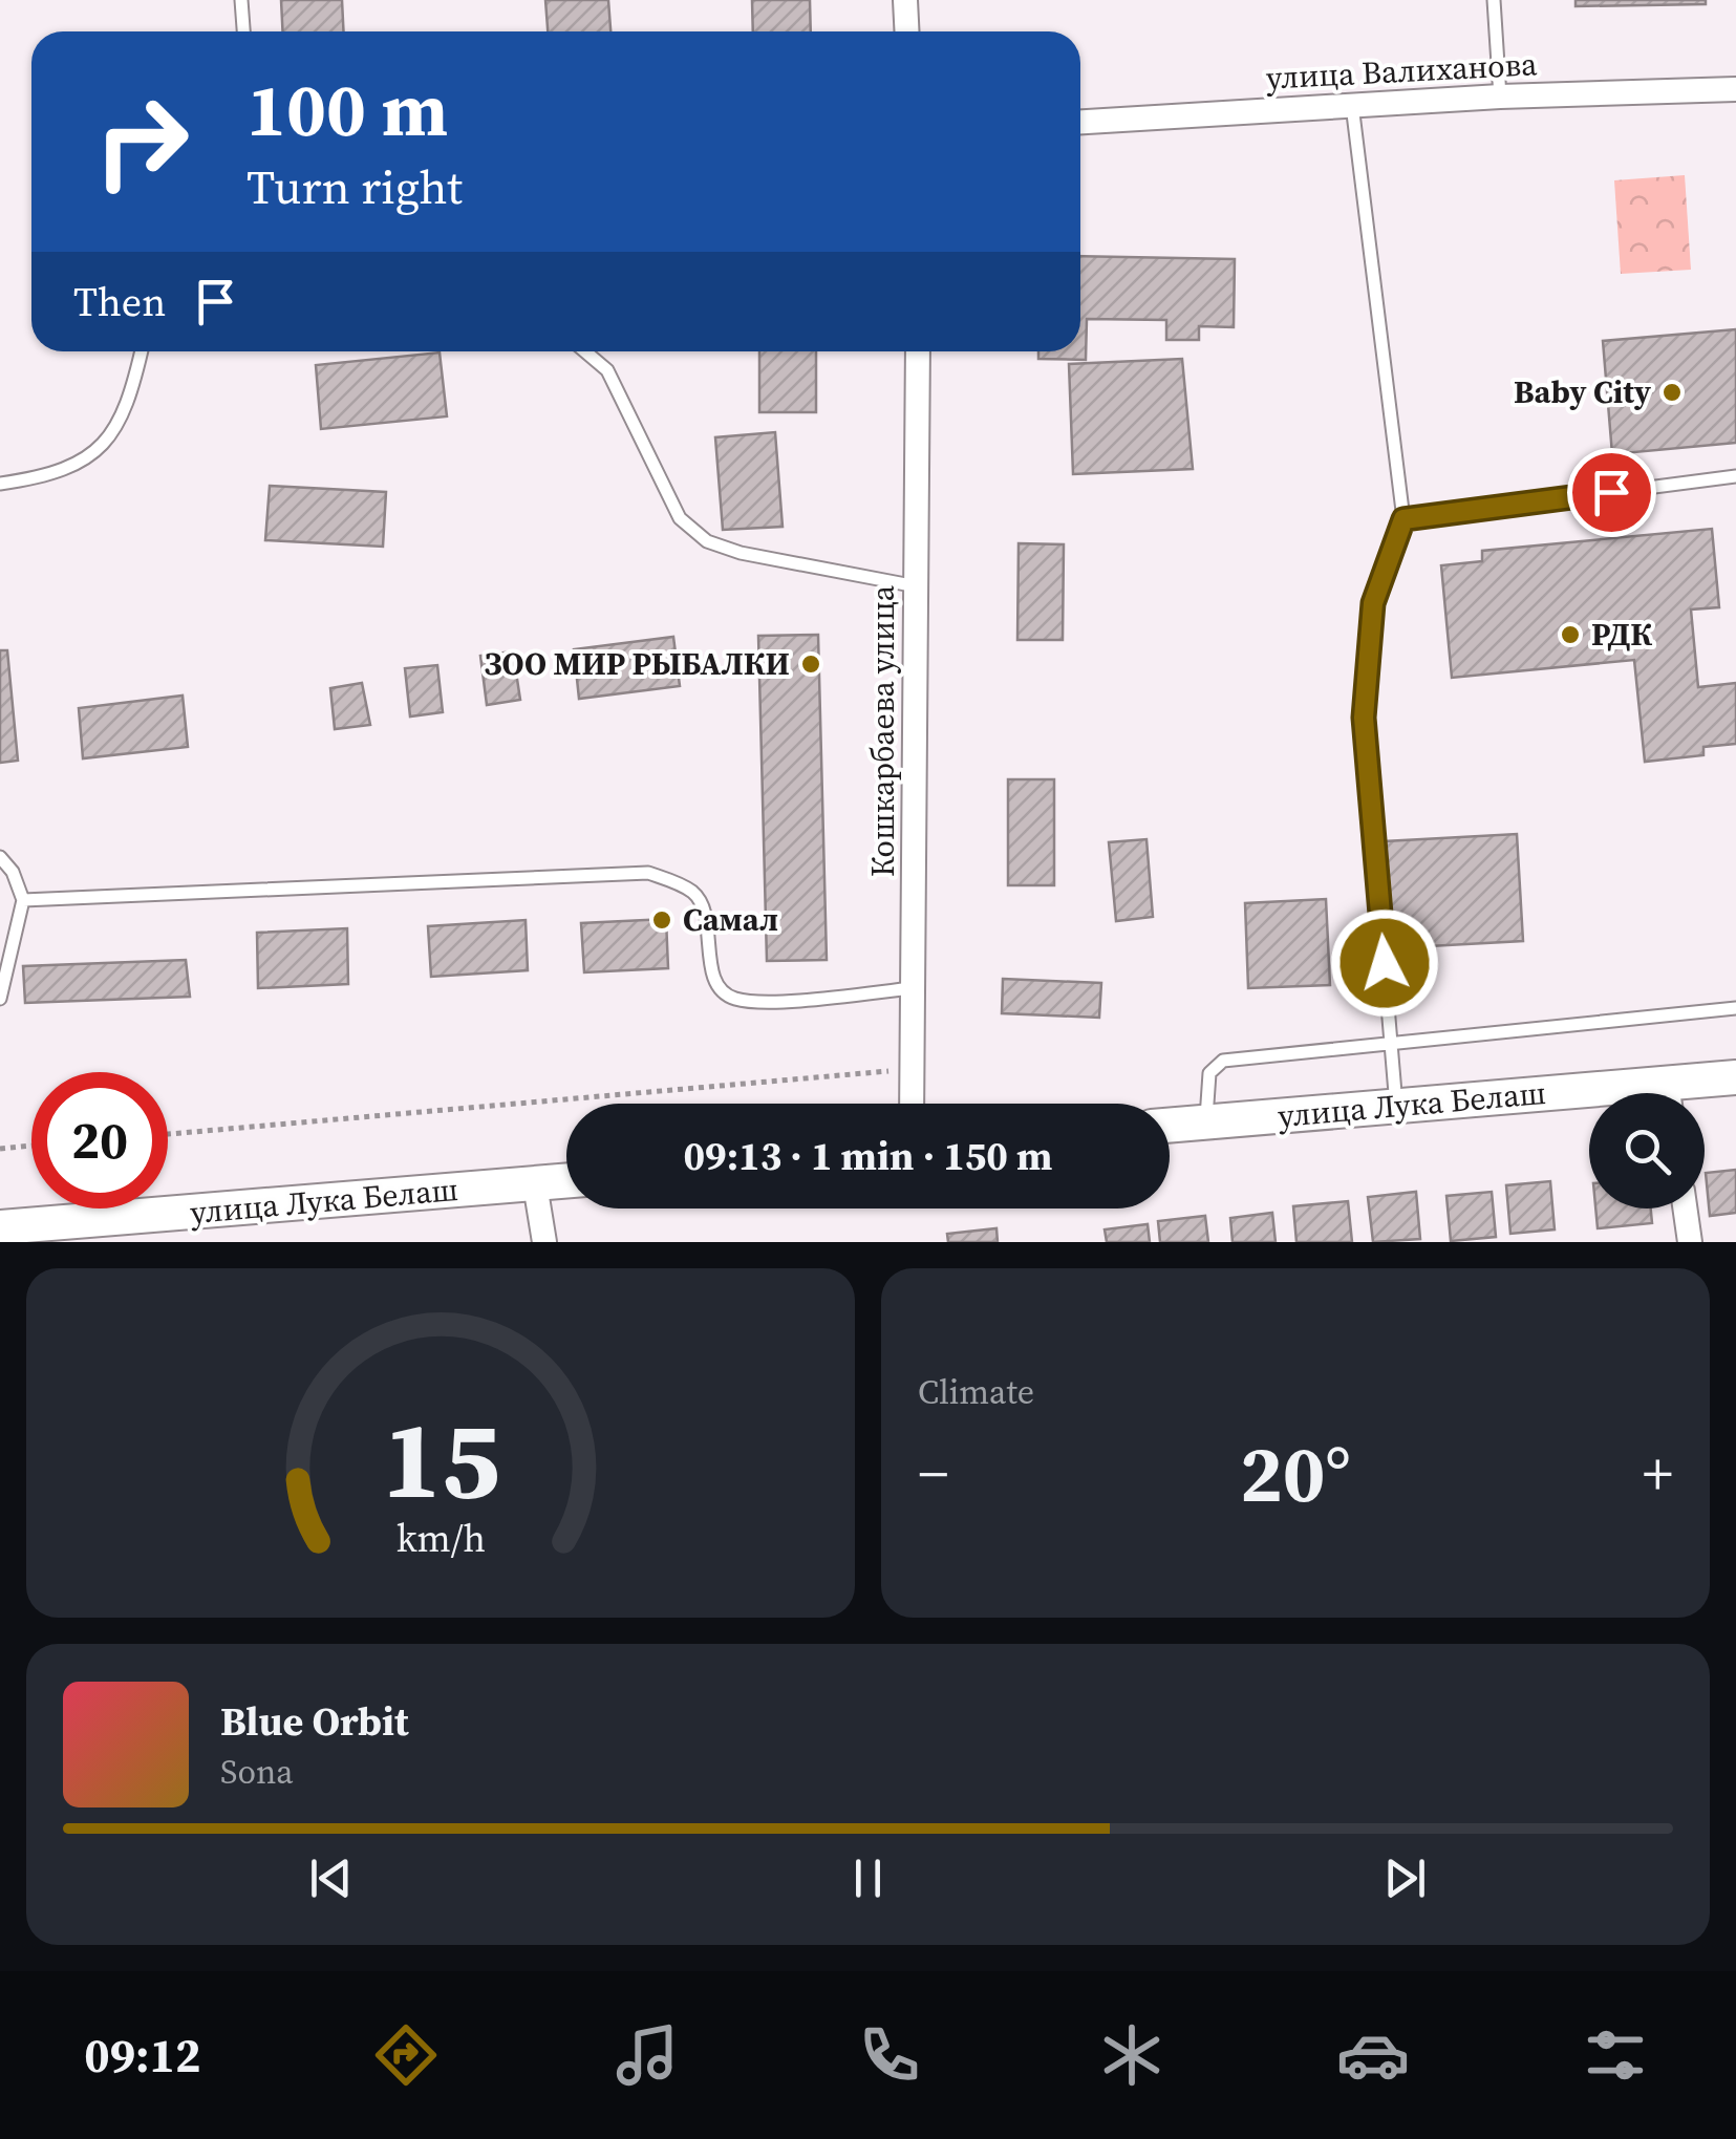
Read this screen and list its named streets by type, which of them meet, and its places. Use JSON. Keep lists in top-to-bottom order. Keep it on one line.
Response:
{"streets":{"main road":["улица Лука Белаш"],"street":["улица Валиханова","Кошкарбаева улица"]},"places":["Baby City","РДК","ЗОО МИР РЫБАЛКИ","Самал"],"page":{"turn":["100 m","Turn right"],"then":"Then","limit":"20","trip":"09:13 · 1 min · 150 m","tile":"Climate","heat":["−","20°","+"],"song":["Blue Orbit","Sona"],"tabs":"09:12","gauge":["15","km/h"]}}
